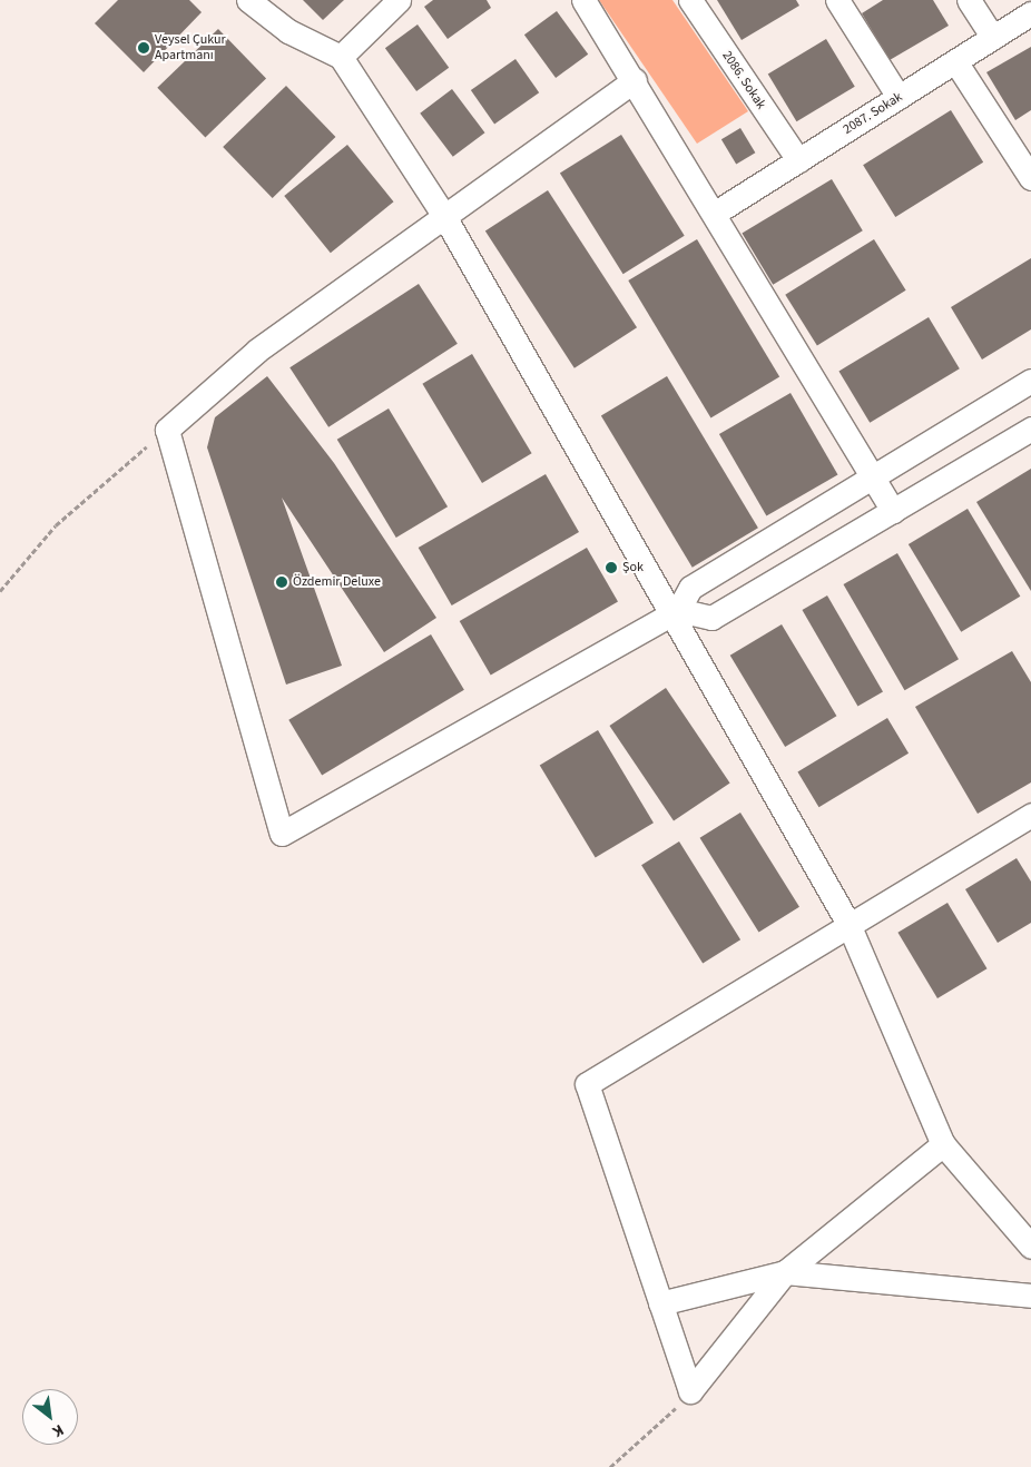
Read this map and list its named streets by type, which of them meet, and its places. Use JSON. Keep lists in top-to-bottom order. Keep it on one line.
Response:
{"streets":{"street":["2086. Sokak","2087. Sokak"]},"crossings":[["2086. Sokak","2087. Sokak"]],"places":["Veysel Çukur Apartmanı","Şok","Özdemir Deluxe"],"north":"bottom right"}
